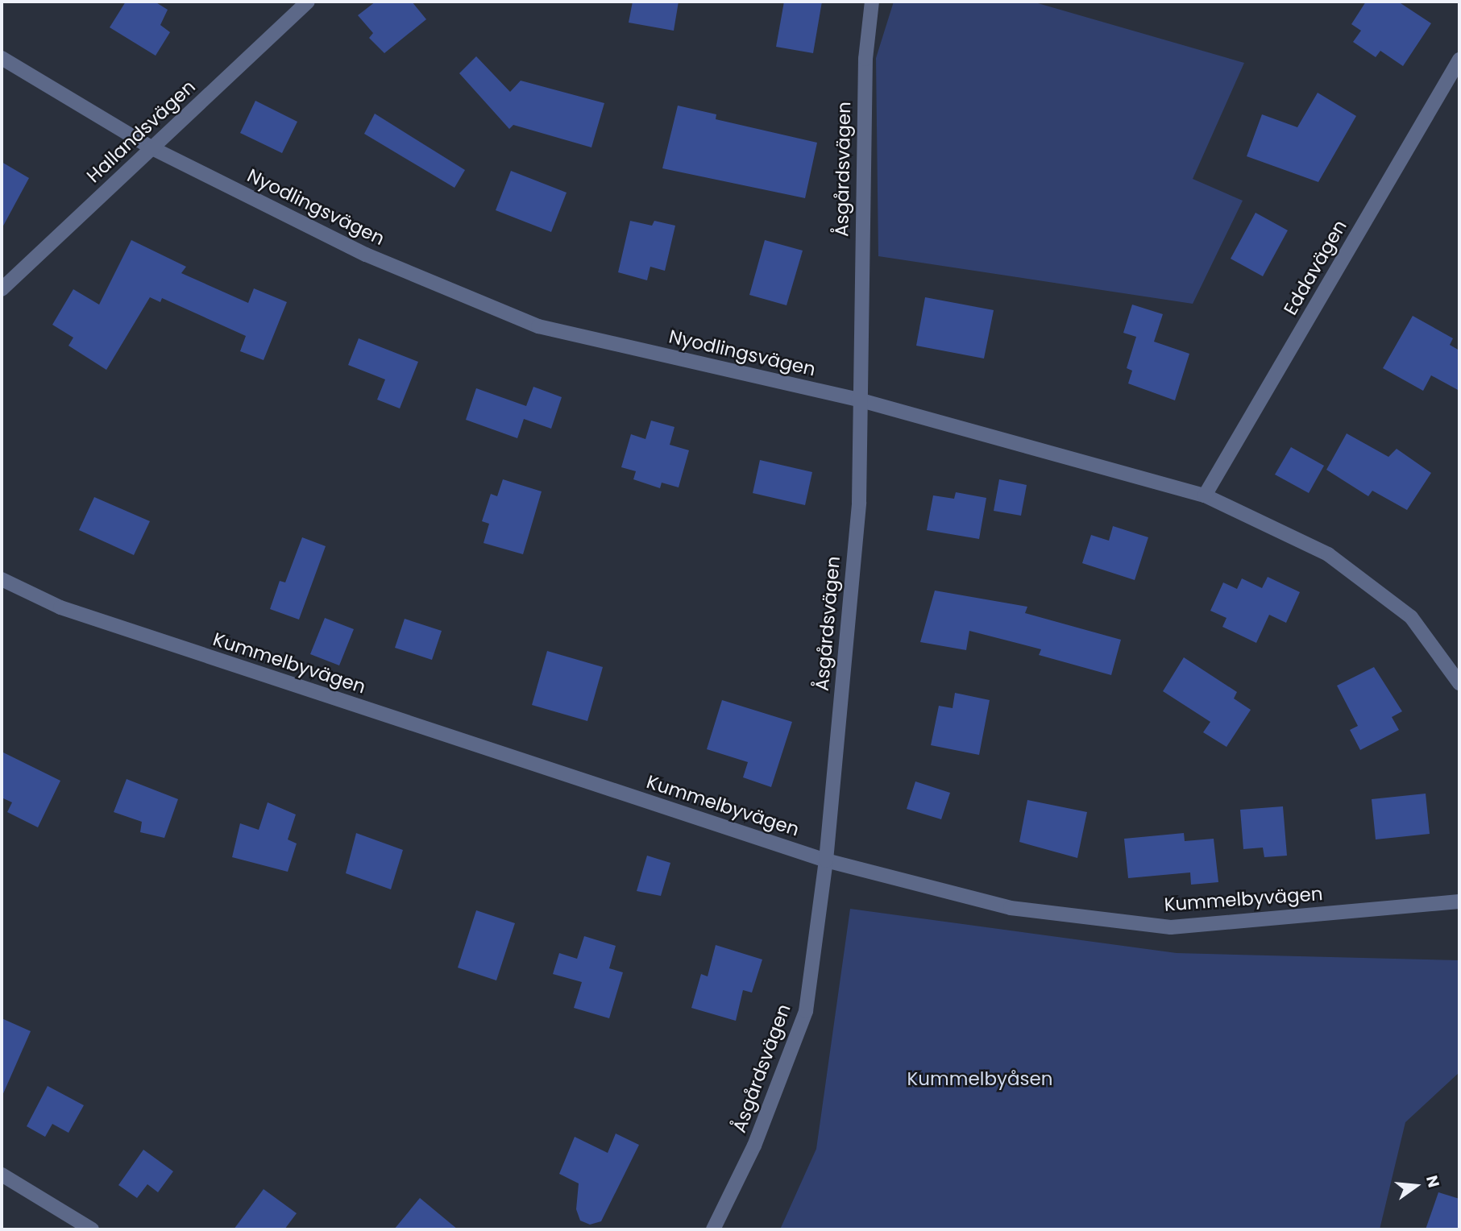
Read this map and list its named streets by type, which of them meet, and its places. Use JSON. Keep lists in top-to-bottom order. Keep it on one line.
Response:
{"streets":{"street":["Hallandsvägen","Åsgårdsvägen","Nyodlingsvägen","Eddavägen","Kummelbyvägen"]},"crossings":[["Hallandsvägen","Nyodlingsvägen"],["Åsgårdsvägen","Nyodlingsvägen"],["Åsgårdsvägen","Kummelbyvägen"],["Nyodlingsvägen","Eddavägen"]],"parks":["Kummelbyåsen"],"north":"right"}
